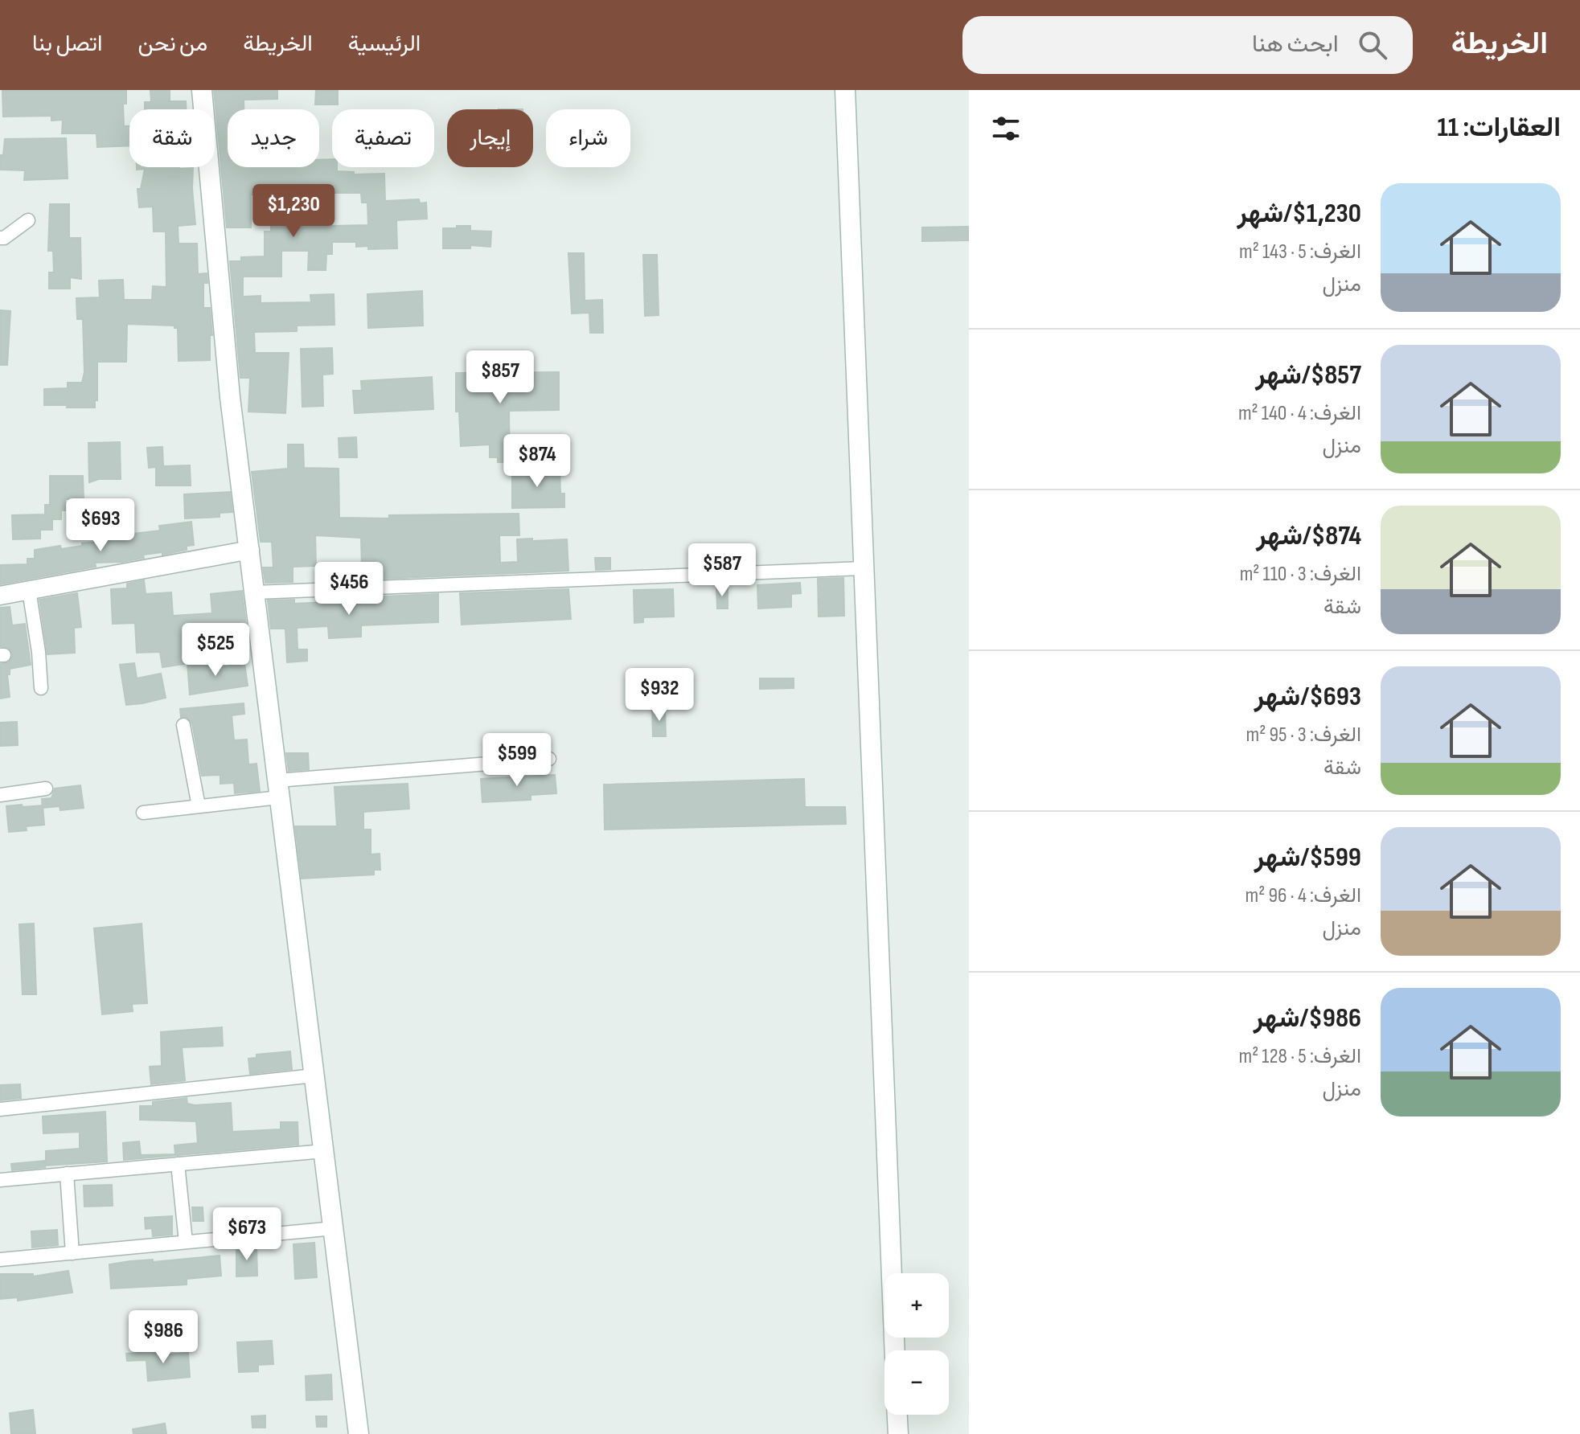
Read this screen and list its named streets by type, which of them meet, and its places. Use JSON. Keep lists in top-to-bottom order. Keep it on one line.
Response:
{"page":{"header":"الخريطة","search":"ابحث هنا","nav":["الرئيسية","الخريطة","من نحن","اتصل بنا"],"heading":"العقارات: 11","chip":["شراء","إيجار","تصفية","جديد","شقة"],"list":[{"name":"$1,230/شهر","note":"الغرف: 5 · 143 m² · منزل"},{"name":"$857/شهر","note":"الغرف: 4 · 140 m² · منزل"},{"name":"$874/شهر","note":"الغرف: 3 · 110 m² · شقة"},{"name":"$693/شهر","note":"الغرف: 3 · 95 m² · شقة"},{"name":"$599/شهر","note":"الغرف: 4 · 96 m² · منزل"},{"name":"$986/شهر","note":"الغرف: 5 · 128 m² · منزل"}],"price":["$1,230","$857","$874","$693","$587","$456","$525","$932","$599","$673","$986"],"map_buttons":["+","−"]}}
